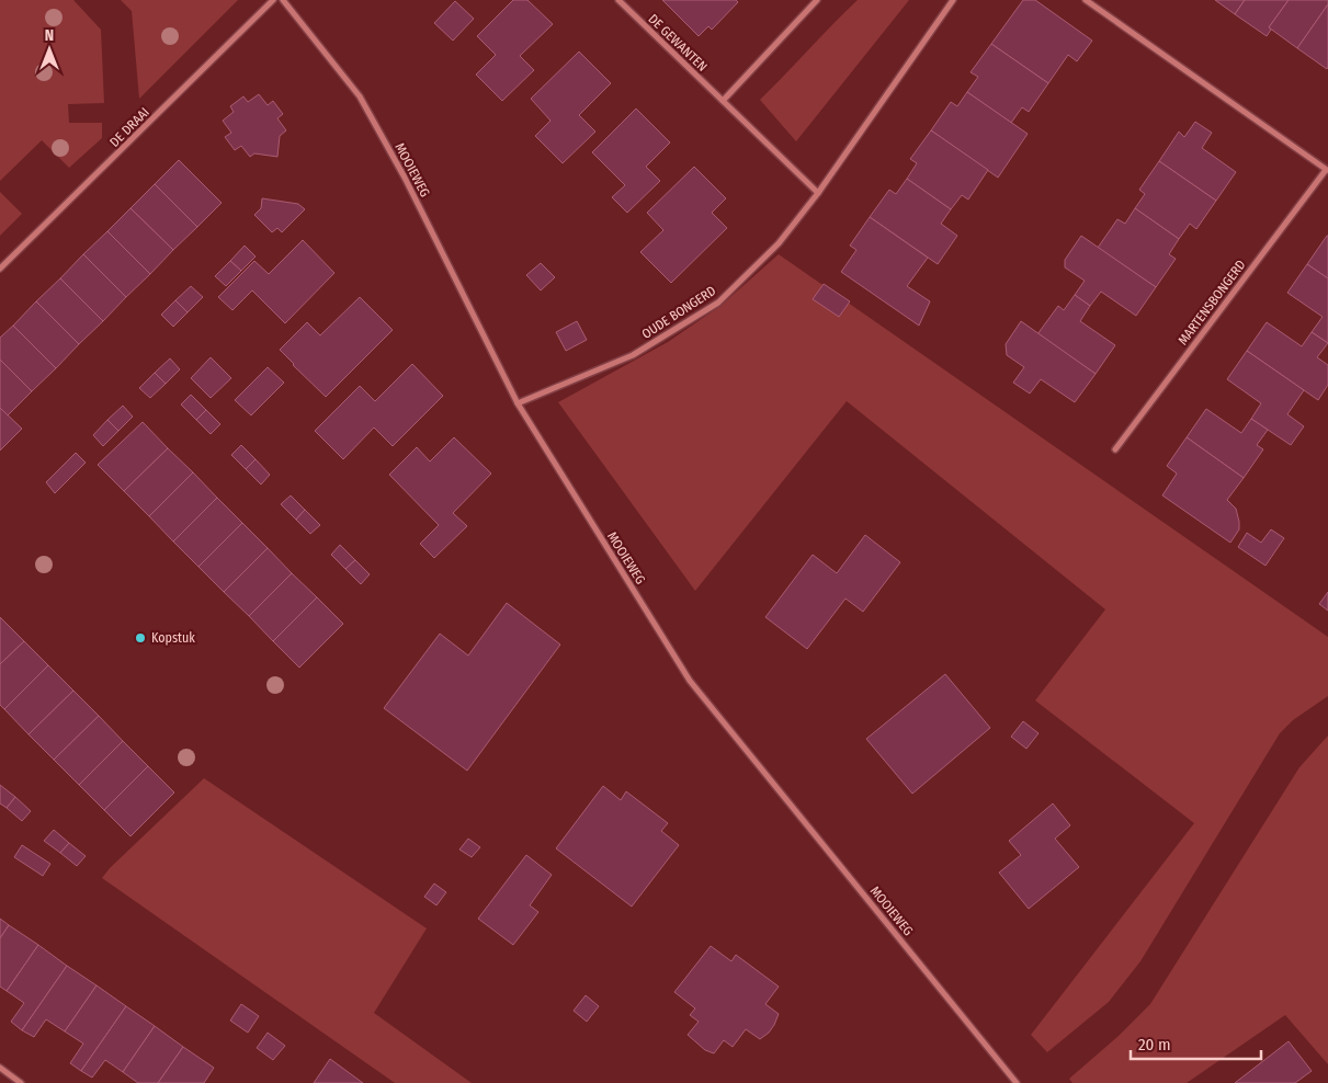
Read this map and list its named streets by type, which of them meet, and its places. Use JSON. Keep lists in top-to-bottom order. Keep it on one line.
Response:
{"streets":{"street":["DE GEWANTEN","DE DRAAI","MOOIEWEG","MARTENSBONGERD","OUDE BONGERD"]},"crossings":[["MOOIEWEG","OUDE BONGERD"]],"places":["Kopstuk"],"scale_bar":"20 m","north":"top"}
